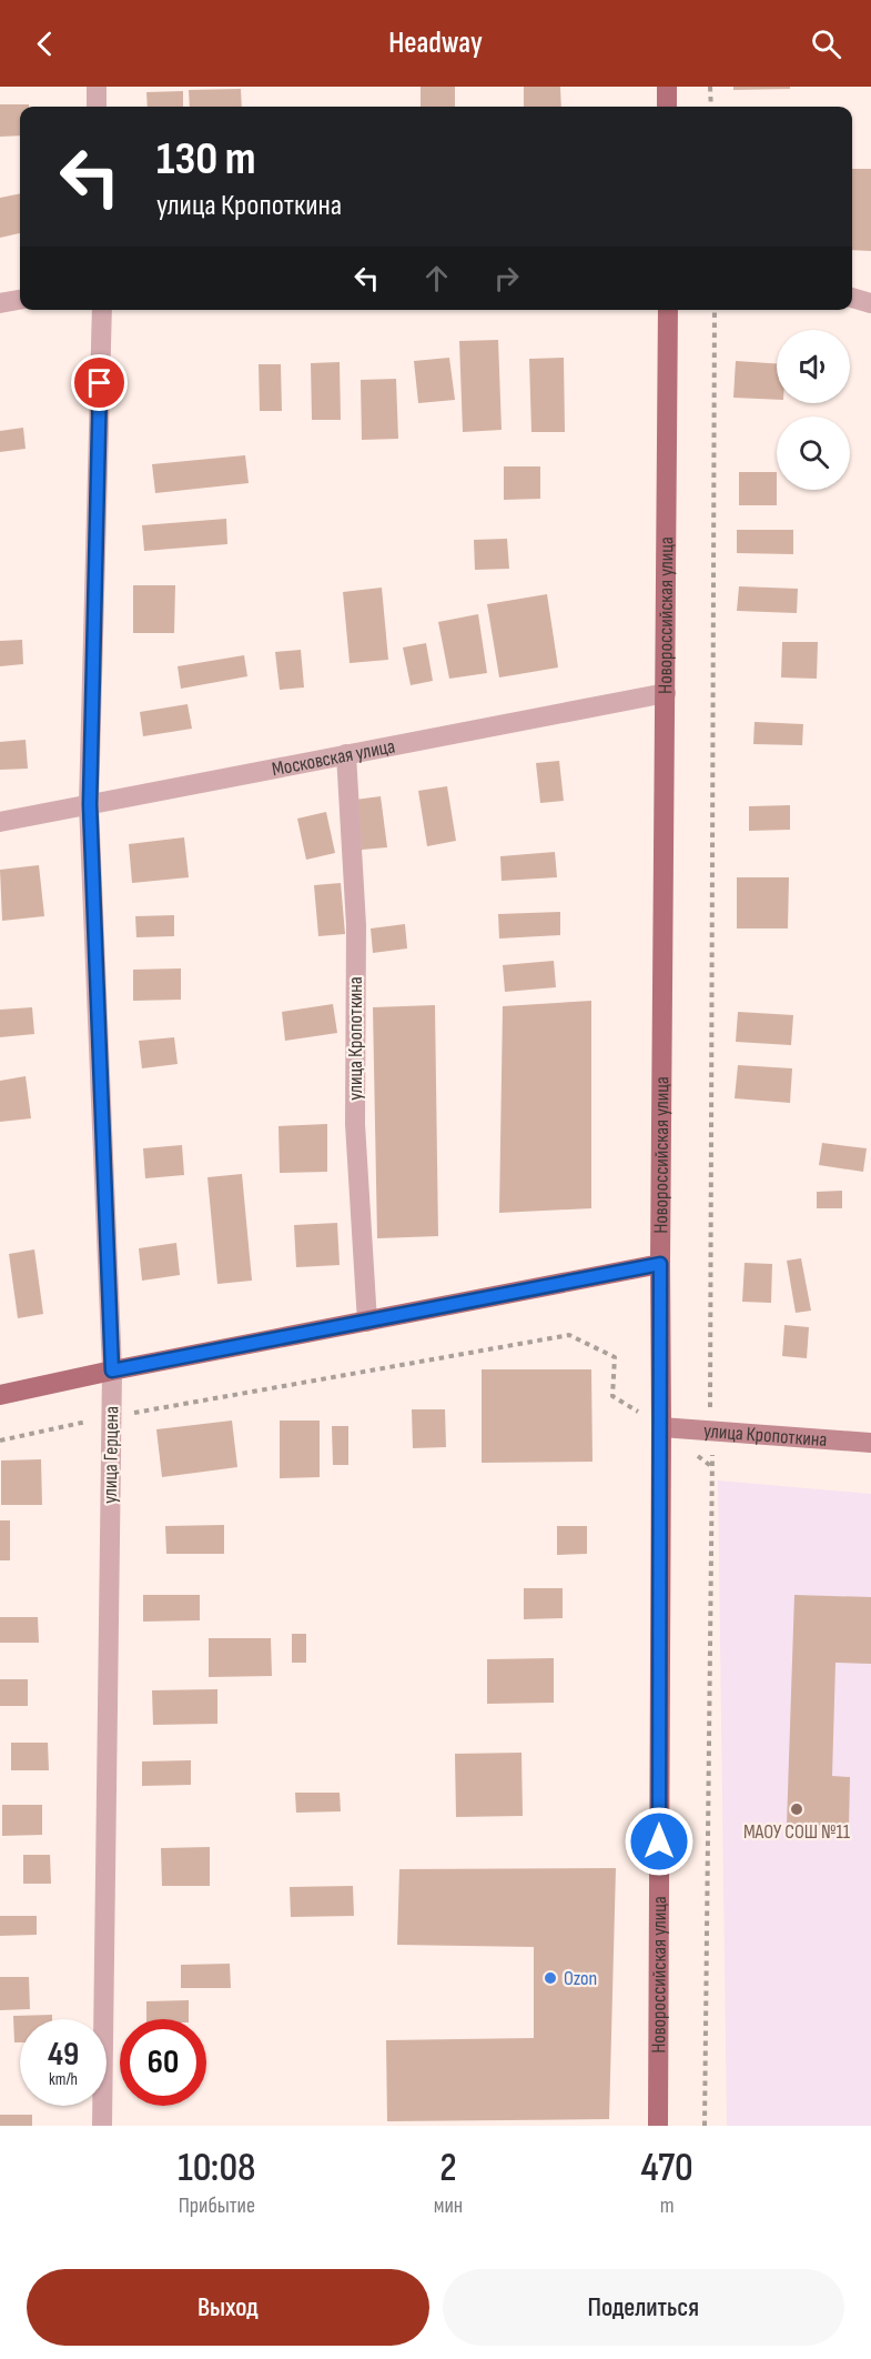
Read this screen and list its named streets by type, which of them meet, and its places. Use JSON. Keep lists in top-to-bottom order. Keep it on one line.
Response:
{"streets":{"main road":["Новороссийская улица","улица Кропоткина"],"street":["Московская улица","улица Герцена"]},"crossings":[["Новороссийская улица","Московская улица"],["Новороссийская улица","улица Кропоткина"],["Московская улица","улица Кропоткина"],["Московская улица","улица Герцена"]],"places":["МАОУ СОШ №11","Ozon"],"page":{"header":"Headway","turn":["130 m","улица Кропоткина"],"speed":"49 km/h","limit":"60","eta":["10:08","Прибытие","2","мин","470","m"],"buttons":["Выход","Поделиться"]}}
